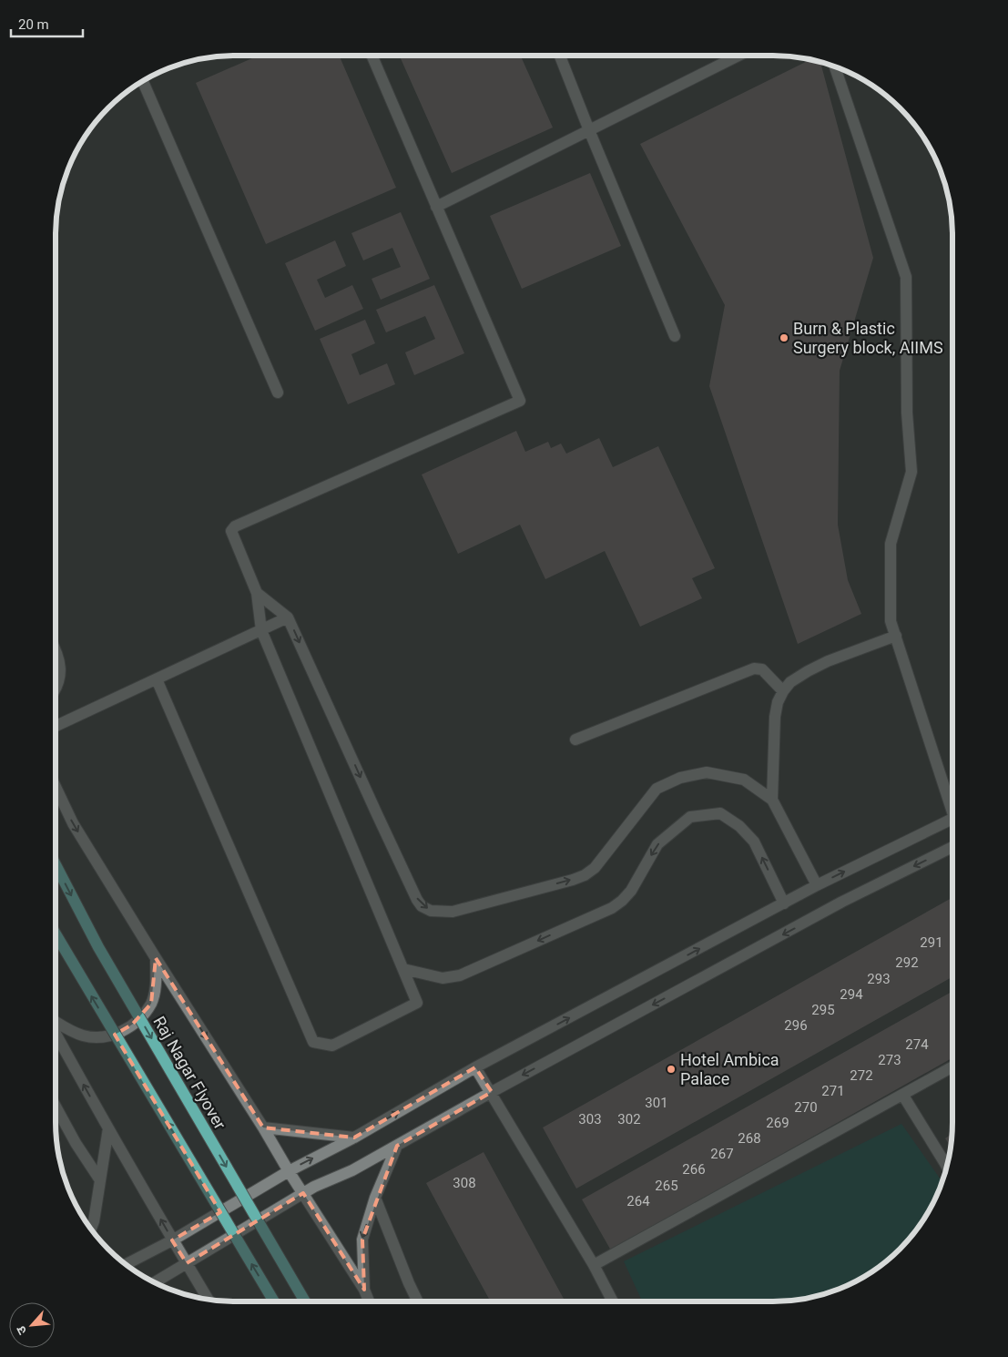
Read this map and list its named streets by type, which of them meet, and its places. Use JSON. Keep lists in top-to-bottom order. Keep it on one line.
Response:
{"streets":{"main road":["Raj Nagar Flyover"]},"places":["Burn & Plastic Surgery block, AIIMS","Hotel Ambica Palace"],"house_numbers":["291","292","293","294","295","296","274","273","272","271","301","270","303","302","269","268","267","266","308","265","264"],"scale_bar":"20 m","north":"bottom left"}
